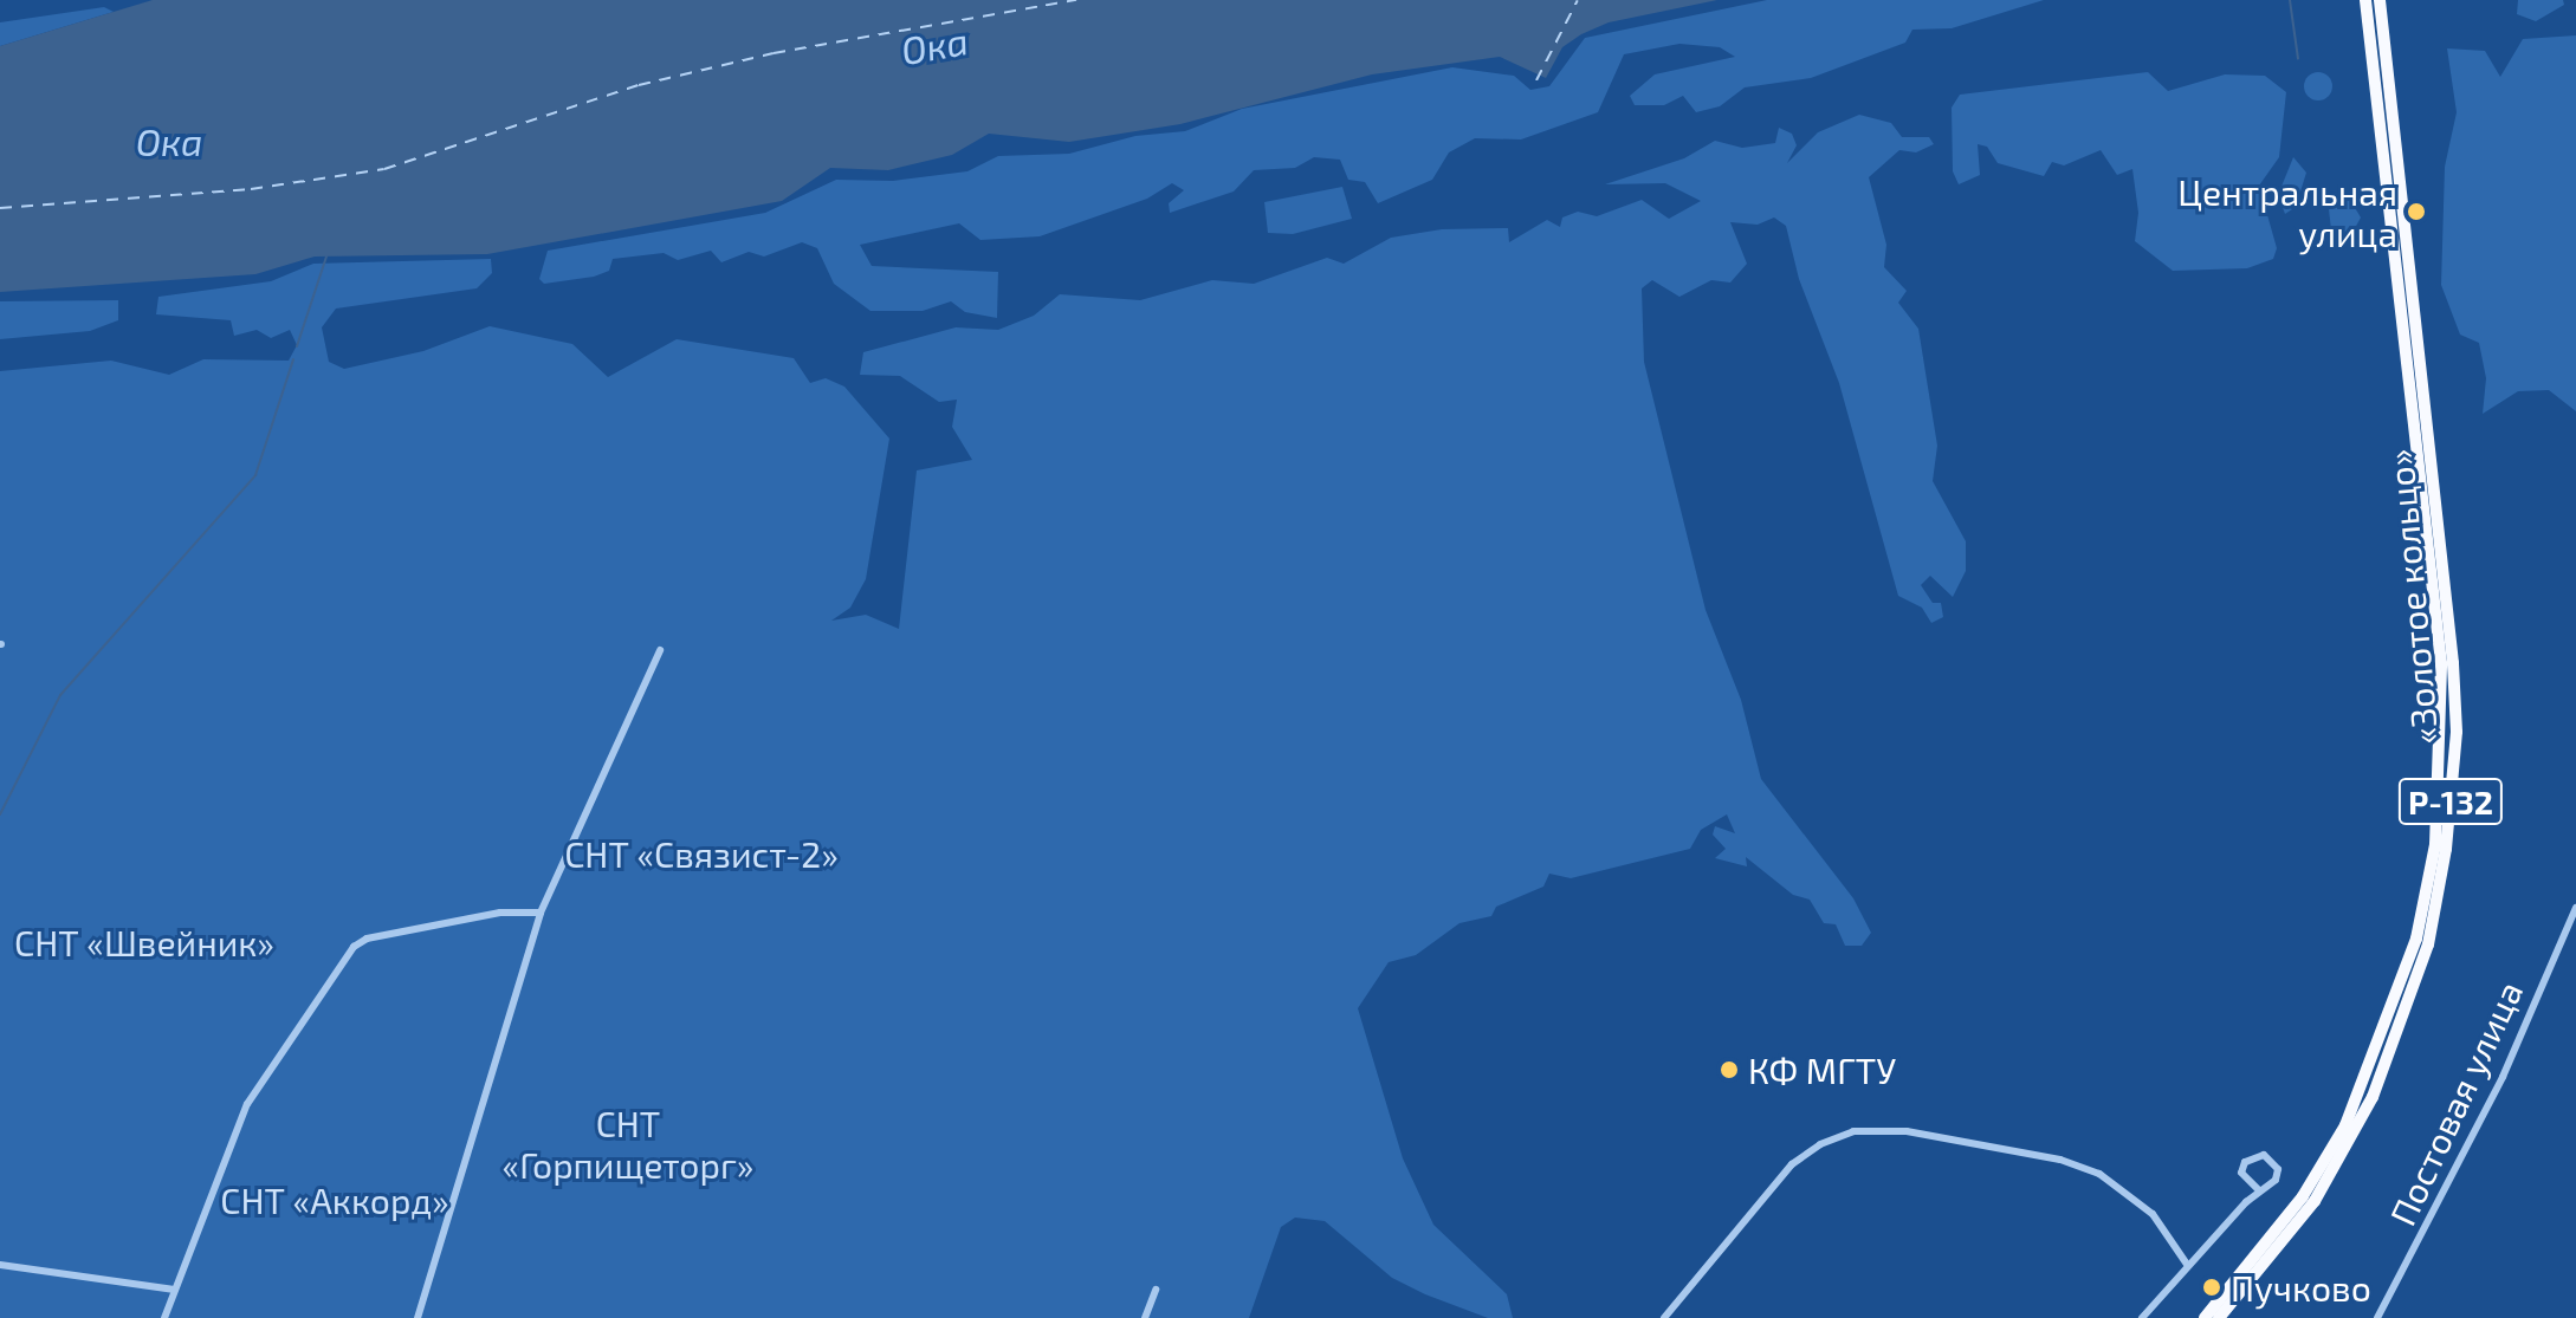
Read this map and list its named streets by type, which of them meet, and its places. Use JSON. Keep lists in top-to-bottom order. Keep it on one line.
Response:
{"streets":{"highway":["«Золотое кольцо»","Р-132"],"street":["Постовая улица"]},"crossings":[["«Золотое кольцо»","Р-132"]],"water":["Ока"],"parks":["СНТ «Связист-2»","СНТ «Швейник»","СНТ «Горпищеторг»","СНТ «Аккорд»"],"places":["Центральная улица","КФ МГТУ","Пучково"]}
